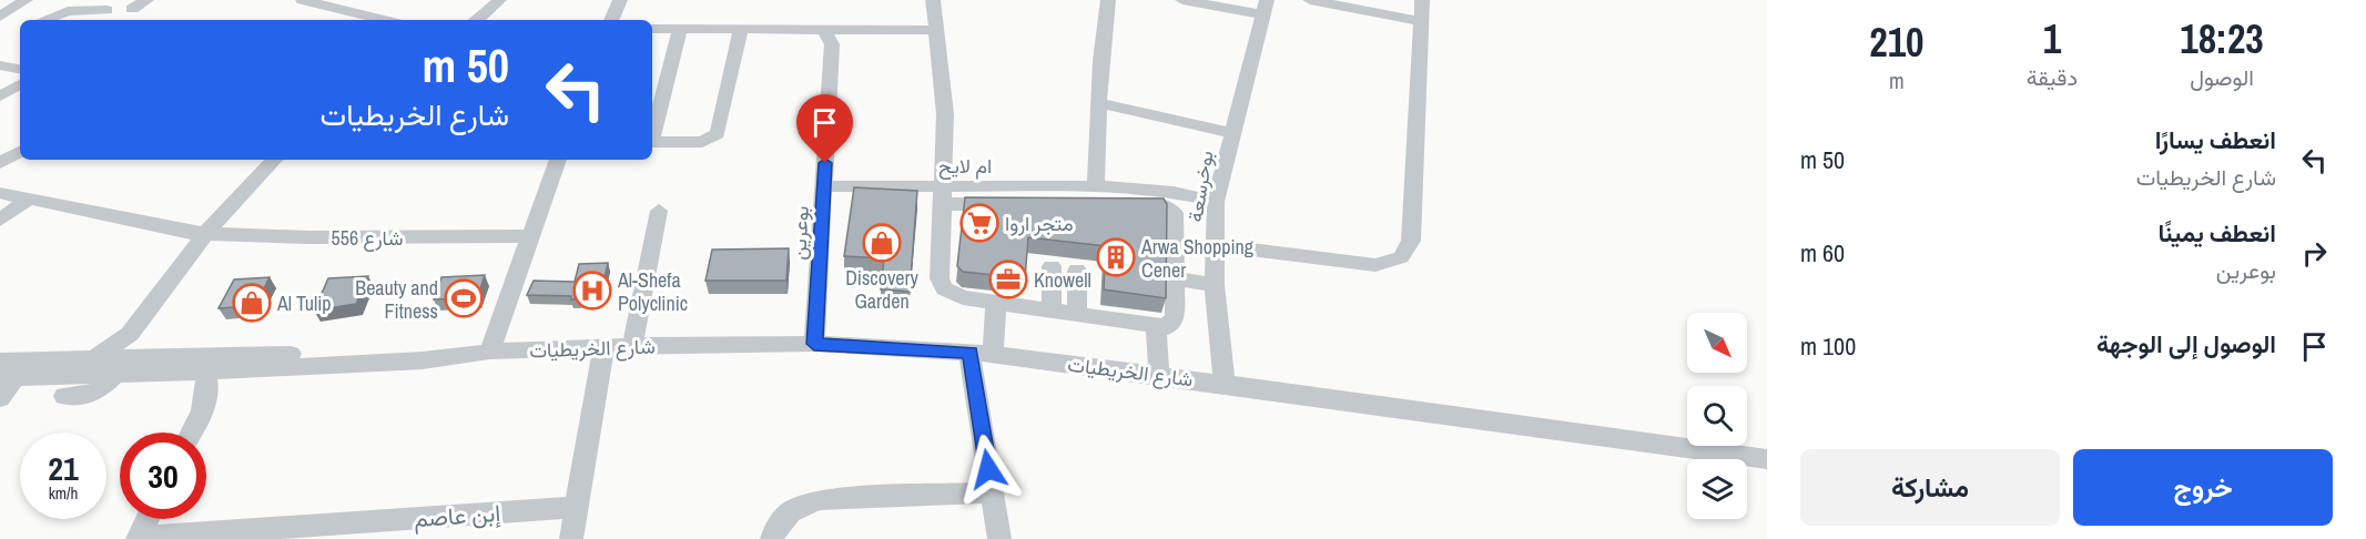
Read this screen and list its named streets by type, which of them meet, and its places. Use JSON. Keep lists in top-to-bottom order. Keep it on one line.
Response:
{"streets":{"street":["ام لايح","بوخرسعة","بوعرين","شارع 556","شارع الخريطيات","إبن عاصم"]},"crossings":[["ام لايح","بوخرسعة"],["ام لايح","بوعرين"],["بوخرسعة","شارع الخريطيات"],["بوعرين","شارع الخريطيات"]],"places":{"supermarket":["متجر اروا"],"shop":["Discovery Garden","Al Tulip"],"building":["Arwa Shopping Cener"],"office":["Knowell"],"hospital":["Al-Shefa Polyclinic"],"sports":["Beauty and Fitness"]},"north":"bottom right","page":{"eta":["18:23","الوصول","1","دقيقة","210","m"],"turn":["50 m","شارع الخريطيات"],"list":[{"name":"انعطف يسارًا","note":"شارع الخريطيات","value":"50 m"},{"name":"انعطف يمينًا","note":"بوعرين","value":"60 m"},{"name":"الوصول إلى الوجهة","value":"100 m"}],"speed":"21 km/h","limit":"30","buttons":["خروج","مشاركة"]}}
